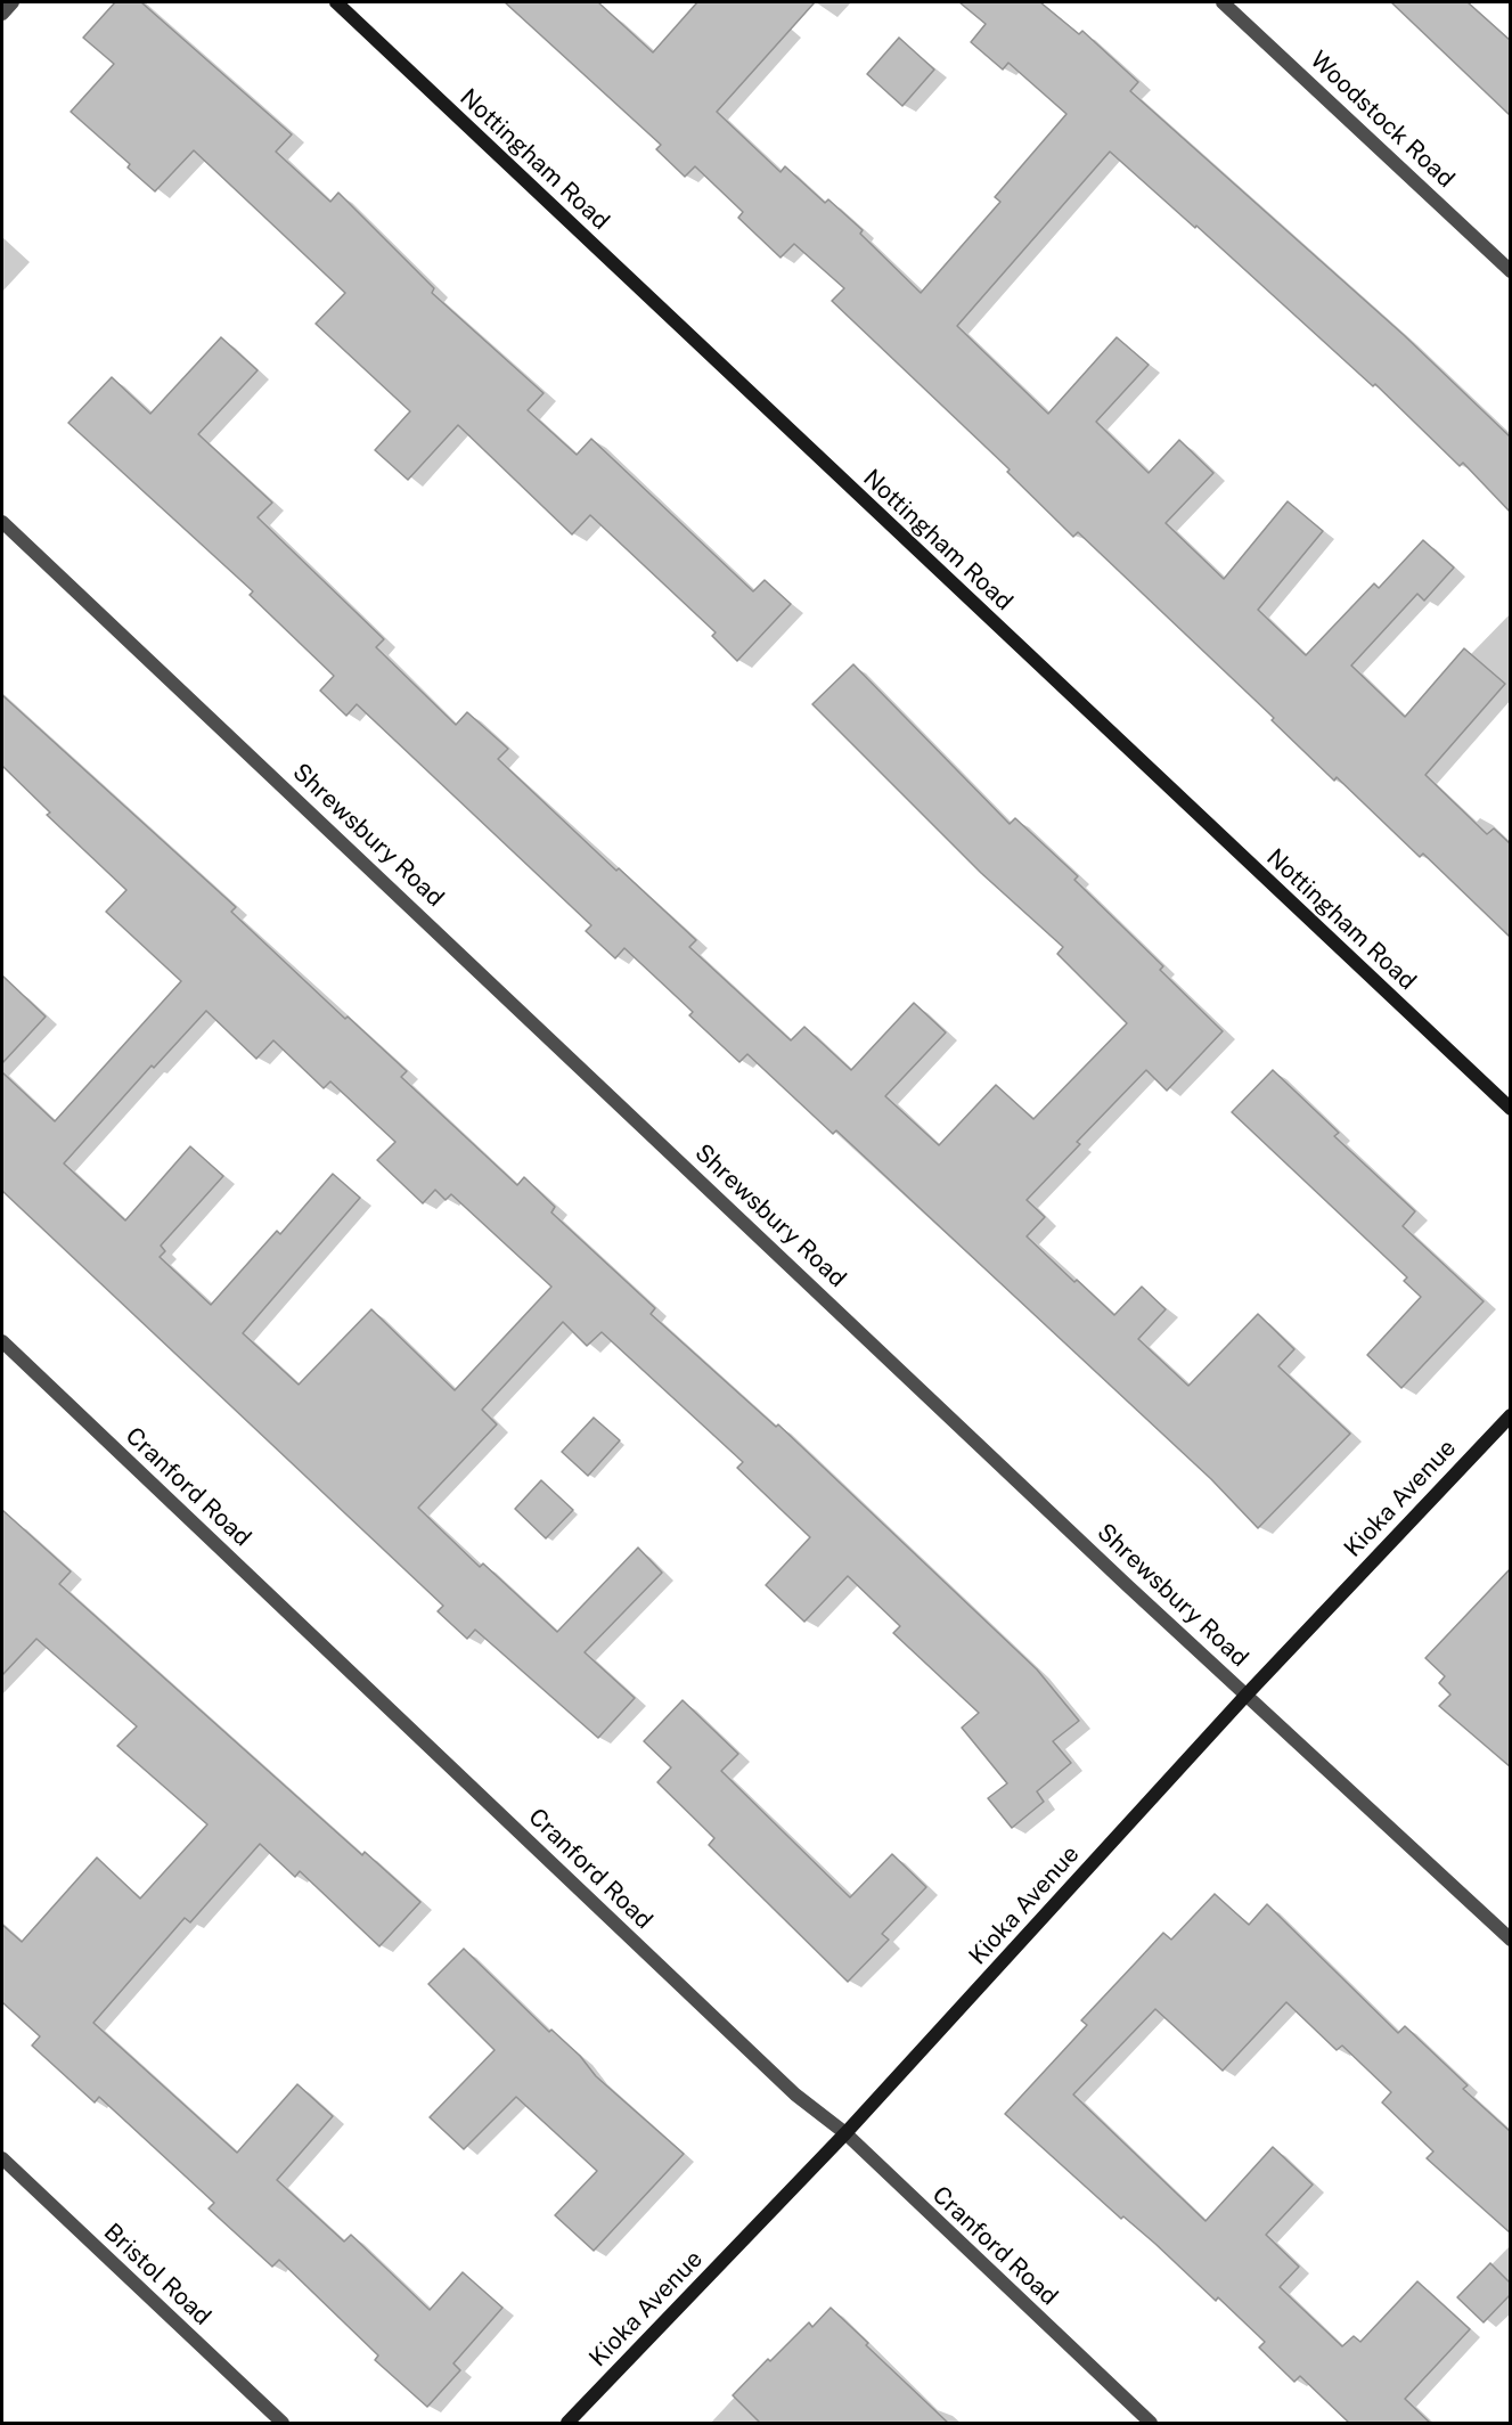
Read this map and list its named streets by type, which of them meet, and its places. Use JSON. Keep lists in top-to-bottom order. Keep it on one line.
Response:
{"streets":{"street":["Woodstock Road","Nottingham Road","Shrewsbury Road","Cranford Road","Kioka Avenue","Bristol Road"]},"crossings":[["Shrewsbury Road","Kioka Avenue"],["Cranford Road","Kioka Avenue"]]}
